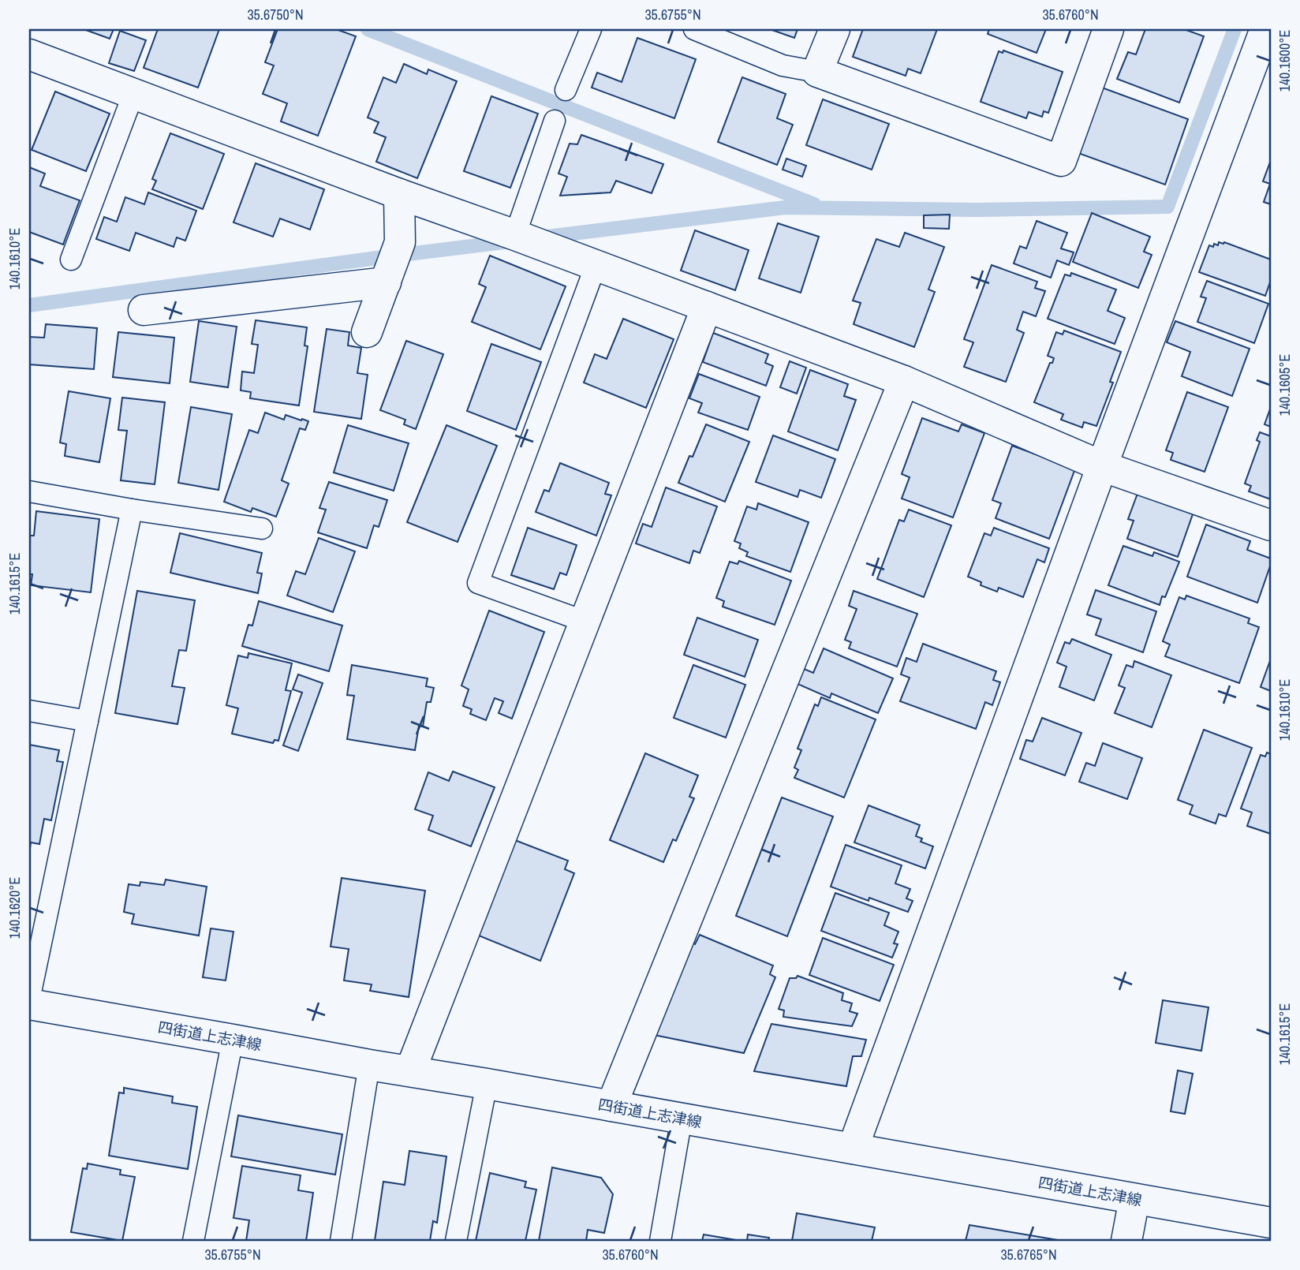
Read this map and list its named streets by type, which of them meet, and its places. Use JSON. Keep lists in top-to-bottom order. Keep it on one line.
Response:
{"streets":{"street":["四街道上志津線"]},"coordinates":["35.6750°N","35.6755°N","35.6760°N","140.1600°E","140.1610°E","140.1605°E","140.1615°E","140.1620°E","35.6765°N"]}
